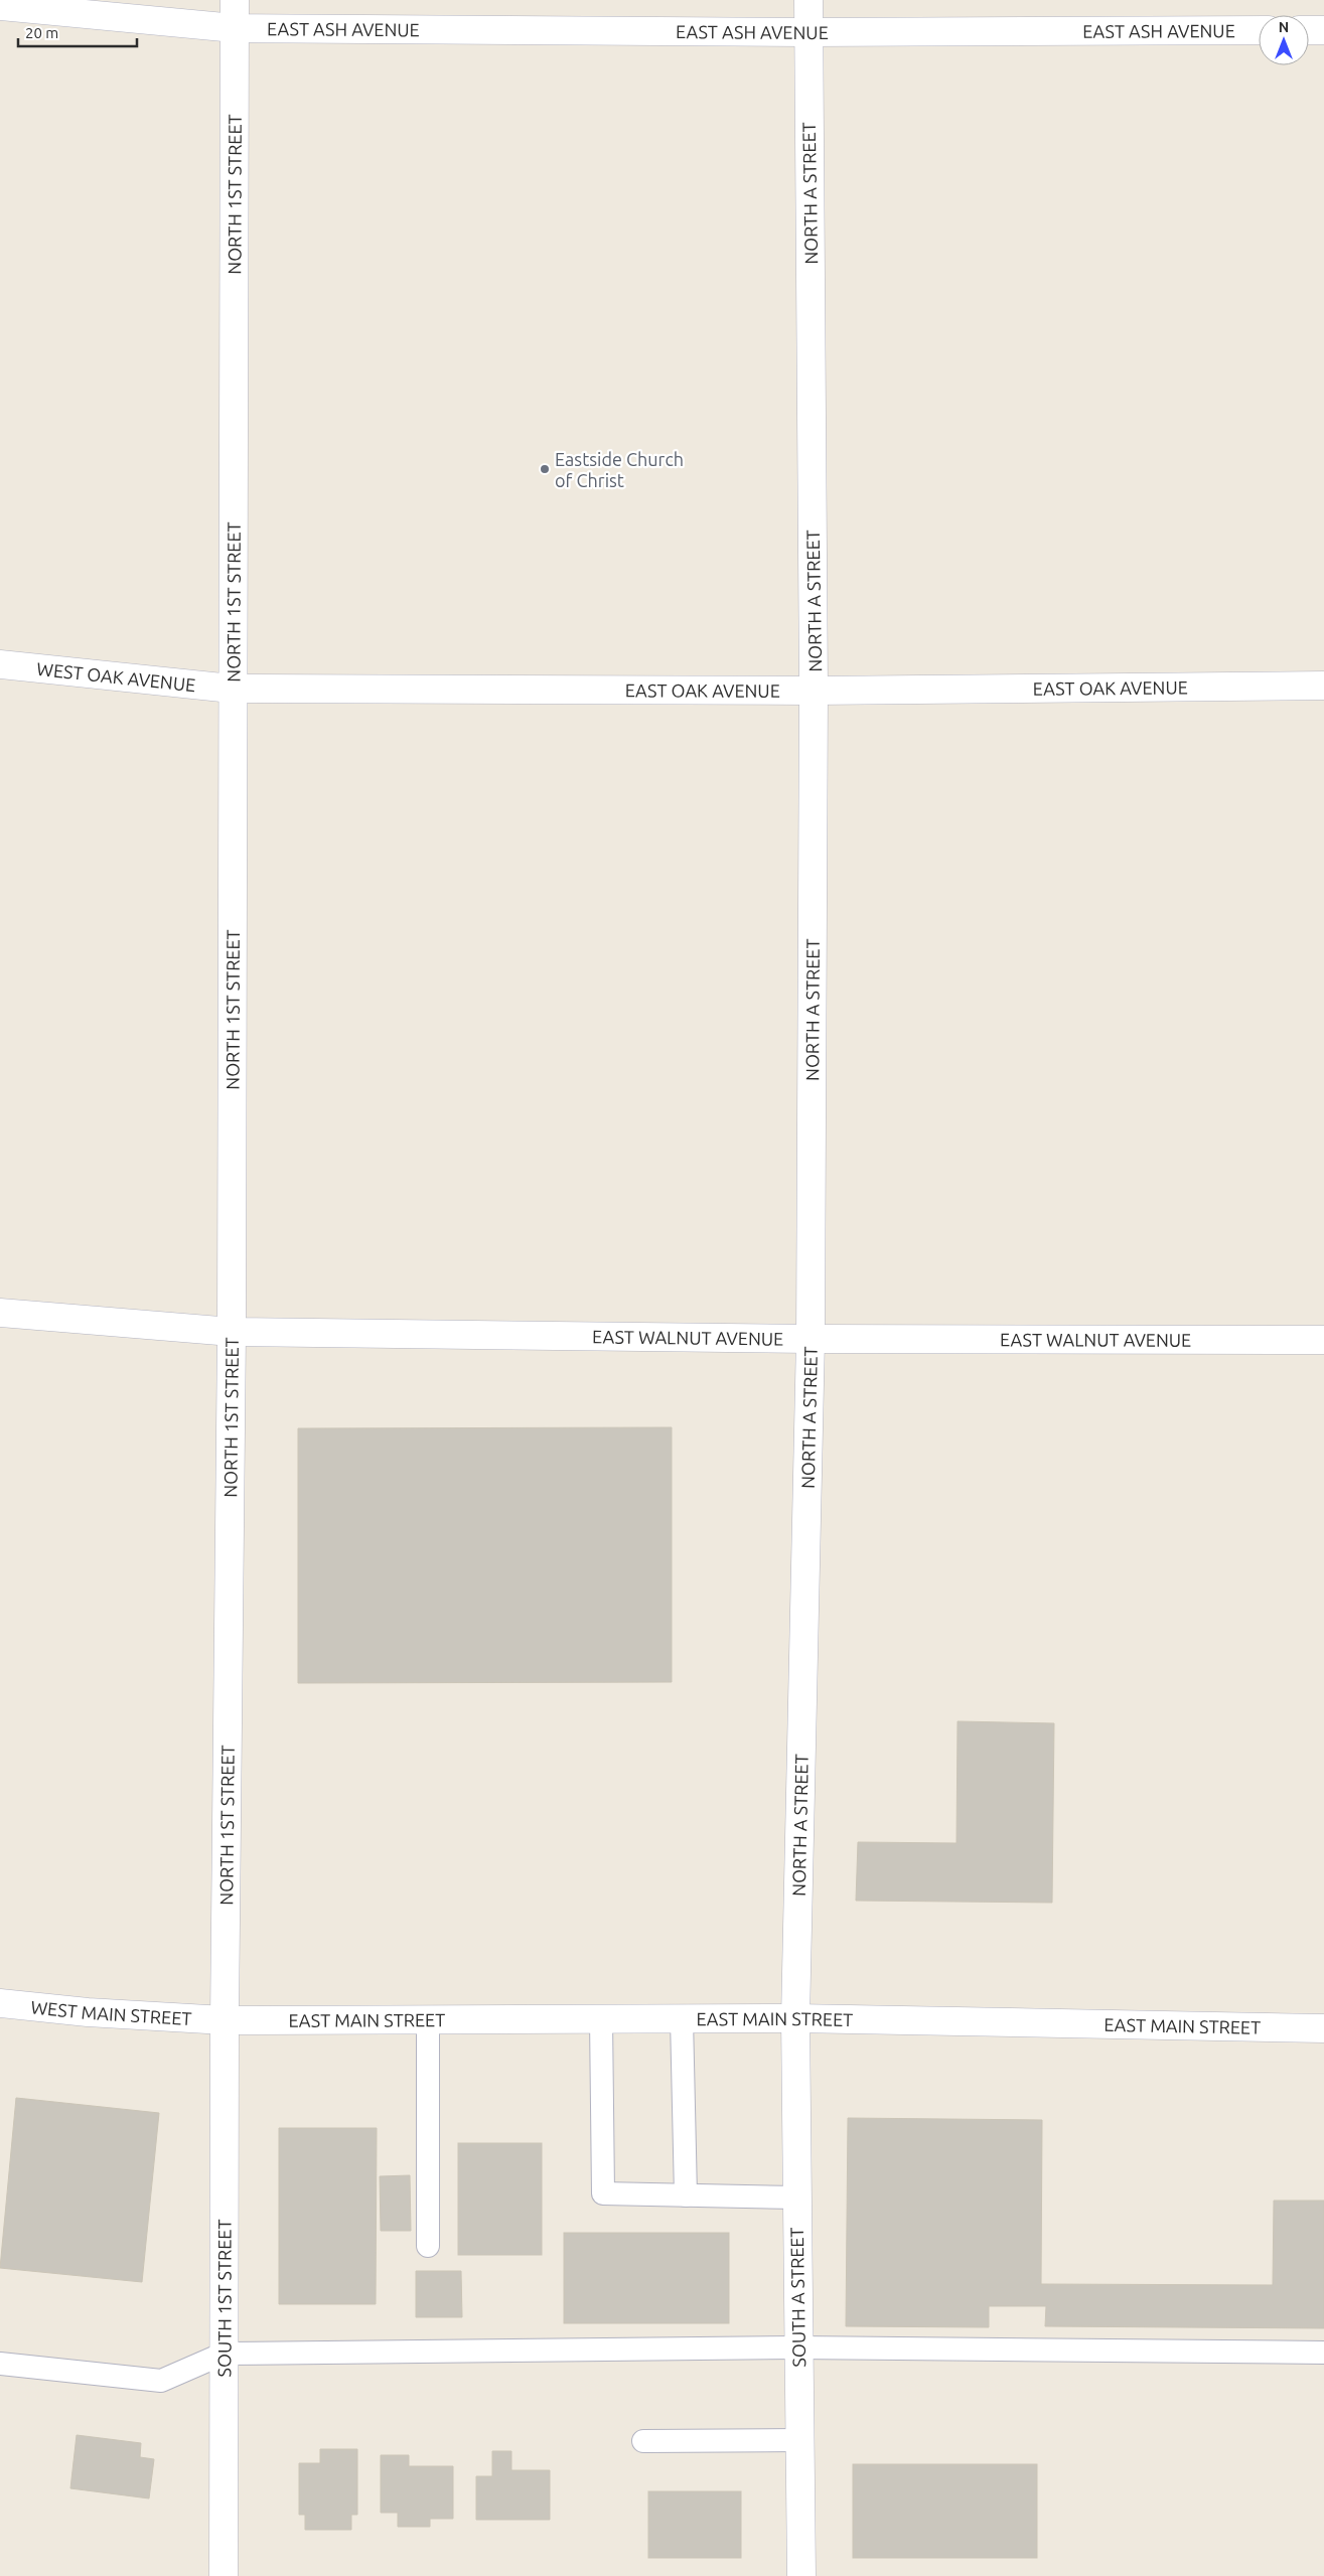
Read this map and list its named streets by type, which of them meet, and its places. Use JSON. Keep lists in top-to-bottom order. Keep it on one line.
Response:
{"streets":{"street":["EAST ASH AVENUE","NORTH A STREET","NORTH 1ST STREET","WEST OAK AVENUE","EAST OAK AVENUE","EAST WALNUT AVENUE","WEST MAIN STREET","EAST MAIN STREET","SOUTH A STREET","SOUTH 1ST STREET"]},"crossings":[["EAST ASH AVENUE","NORTH A STREET"],["EAST ASH AVENUE","NORTH 1ST STREET"],["NORTH A STREET","EAST OAK AVENUE"],["NORTH A STREET","EAST WALNUT AVENUE"],["NORTH A STREET","EAST MAIN STREET"],["NORTH A STREET","SOUTH A STREET"],["NORTH 1ST STREET","WEST OAK AVENUE"],["NORTH 1ST STREET","EAST OAK AVENUE"],["NORTH 1ST STREET","EAST WALNUT AVENUE"],["NORTH 1ST STREET","WEST MAIN STREET"],["NORTH 1ST STREET","EAST MAIN STREET"],["NORTH 1ST STREET","SOUTH 1ST STREET"],["WEST OAK AVENUE","EAST OAK AVENUE"],["WEST MAIN STREET","EAST MAIN STREET"],["WEST MAIN STREET","SOUTH 1ST STREET"],["EAST MAIN STREET","SOUTH A STREET"],["EAST MAIN STREET","SOUTH 1ST STREET"]],"places":["Eastside Church of Christ"],"scale_bar":"20 m","north":"top"}
